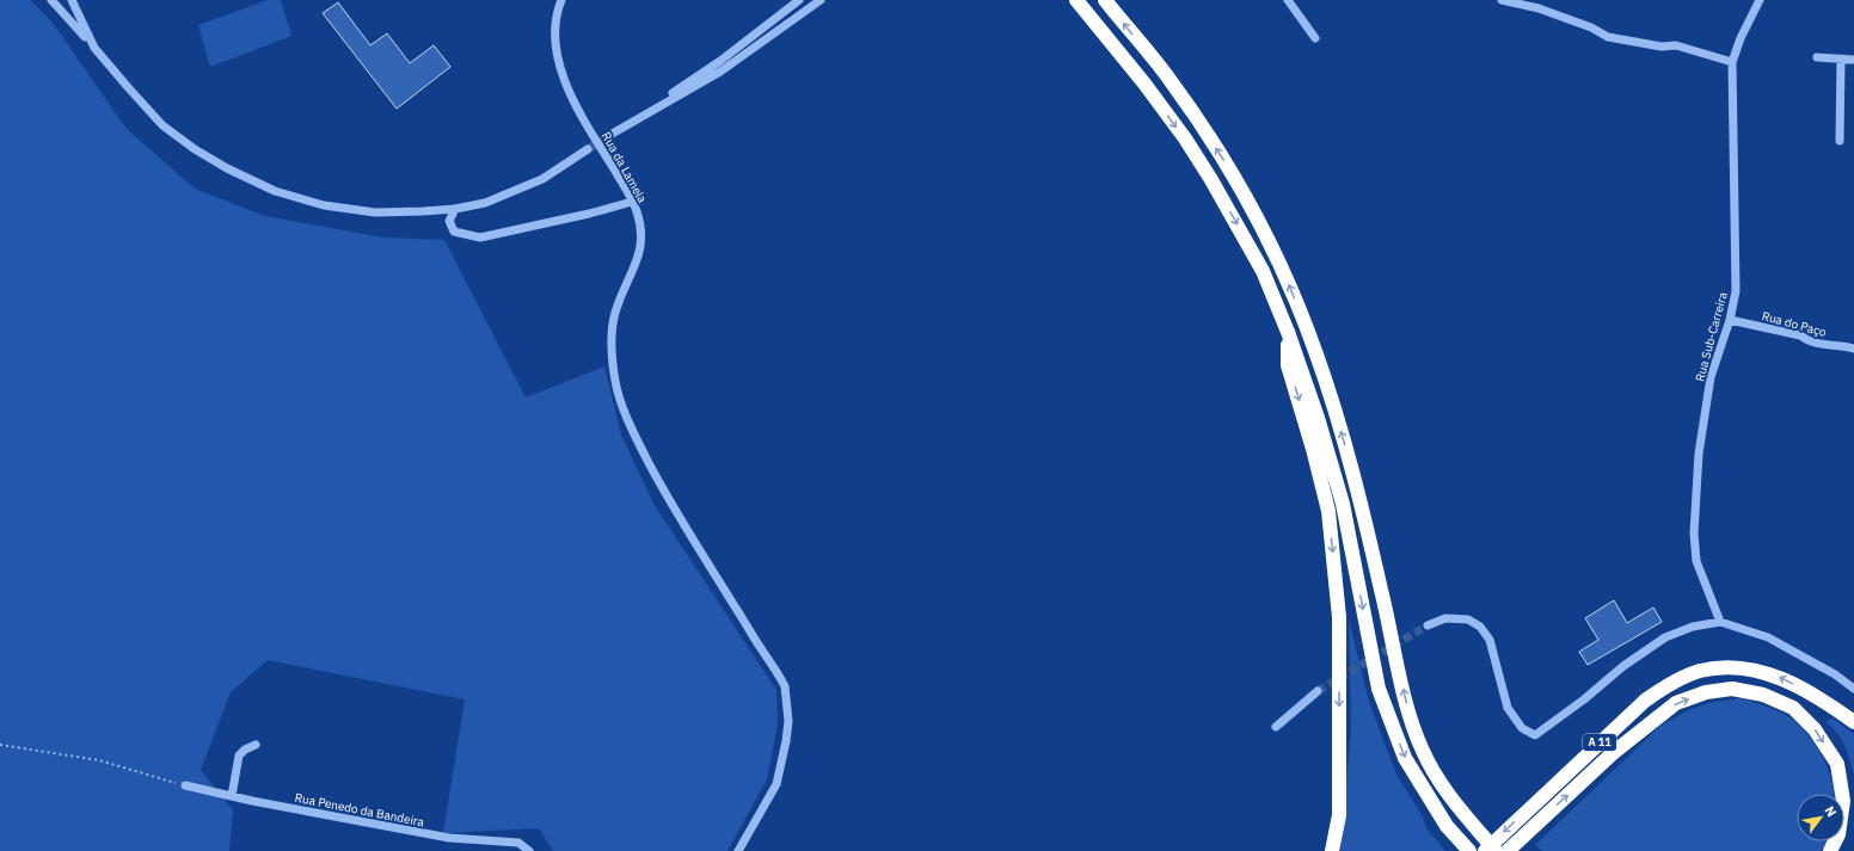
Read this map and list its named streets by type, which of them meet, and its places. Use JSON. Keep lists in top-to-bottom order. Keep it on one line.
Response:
{"streets":{"highway":["A 11"],"street":["Rua da Lamela","Rua do Paço","Rua Sub-Carreira","Rua Penedo da Bandeira"]},"crossings":[["Rua do Paço","Rua Sub-Carreira"]],"north":"top right"}
